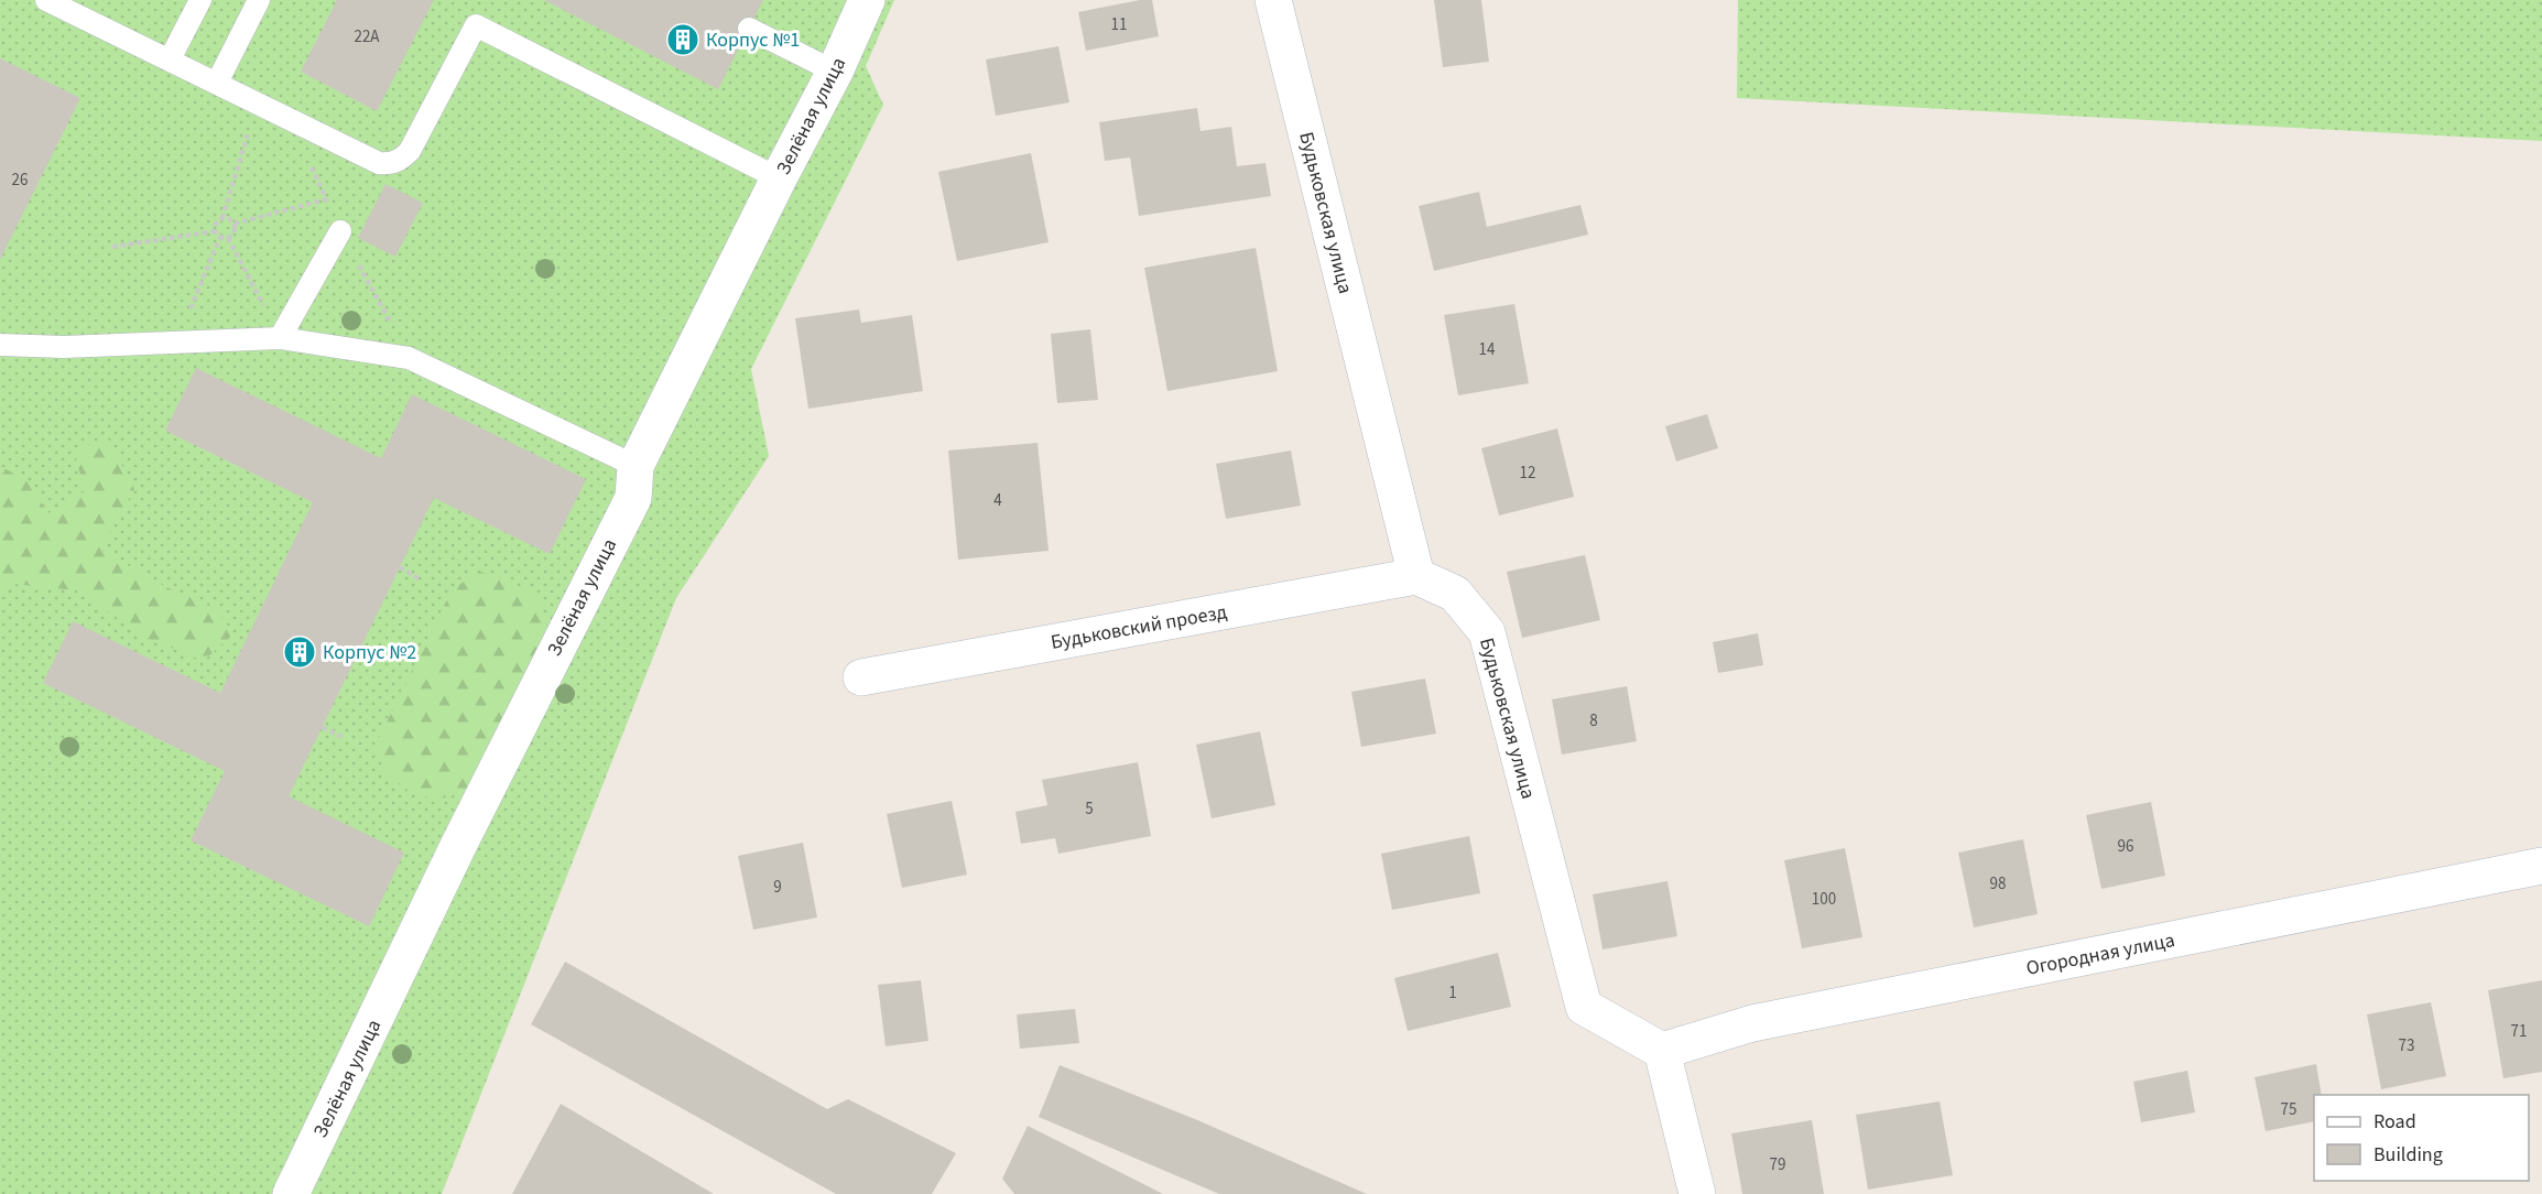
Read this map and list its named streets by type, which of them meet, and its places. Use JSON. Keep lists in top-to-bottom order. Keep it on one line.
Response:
{"streets":{"street":["Зелёная улица","Будьковская улица","Будьковский проезд","Огородная улица"]},"crossings":[["Будьковская улица","Будьковский проезд"],["Будьковская улица","Огородная улица"]],"places":{"building":["Корпус №1","Корпус №2"]},"house_numbers":["11","22А","26","14","12","4","8","5","96","98","9","100","1","71","73","75","79"],"legend":["Road","Building"]}
